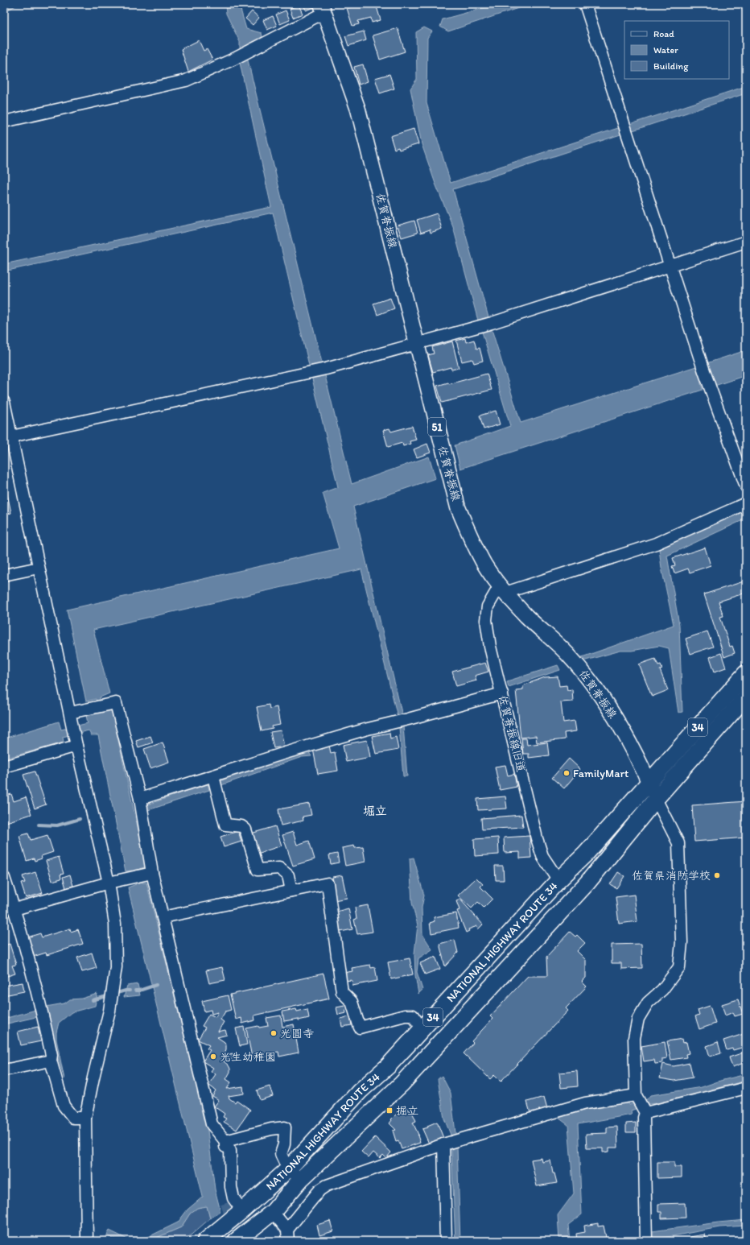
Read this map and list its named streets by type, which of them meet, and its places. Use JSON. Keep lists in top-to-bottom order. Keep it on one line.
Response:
{"streets":{"highway":["34","NATIONAL HIGHWAY ROUTE 34"],"main road":["佐賀脊振線","51"],"street":["佐賀脊振線旧道"]},"crossings":[["佐賀脊振線","佐賀脊振線旧道"],["佐賀脊振線","NATIONAL HIGHWAY ROUTE 34"],["佐賀脊振線旧道","NATIONAL HIGHWAY ROUTE 34"]],"districts":["堀立"],"places":{"other":["FamilyMart","佐賀県消防学校","光圓寺","光生幼稚園"],"transit":["掘立"]},"legend":["Road","Water","Building"]}
